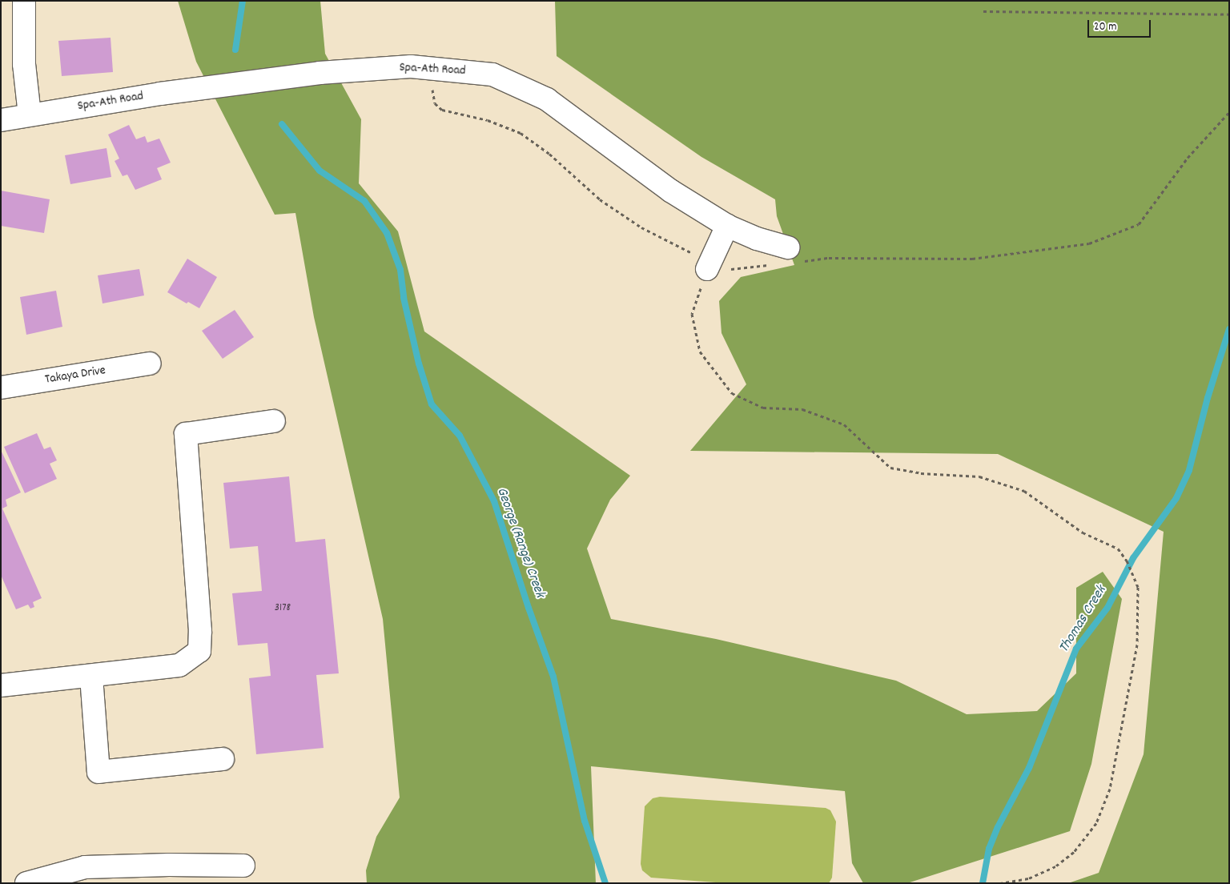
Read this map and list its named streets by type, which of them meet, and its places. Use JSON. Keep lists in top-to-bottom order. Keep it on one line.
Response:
{"streets":{"street":["Spa-Ath Road","Takaya Drive"]},"water":["George (Range) Creek","Thomas Creek"],"house_numbers":["3178"],"scale_bar":"20 m"}
